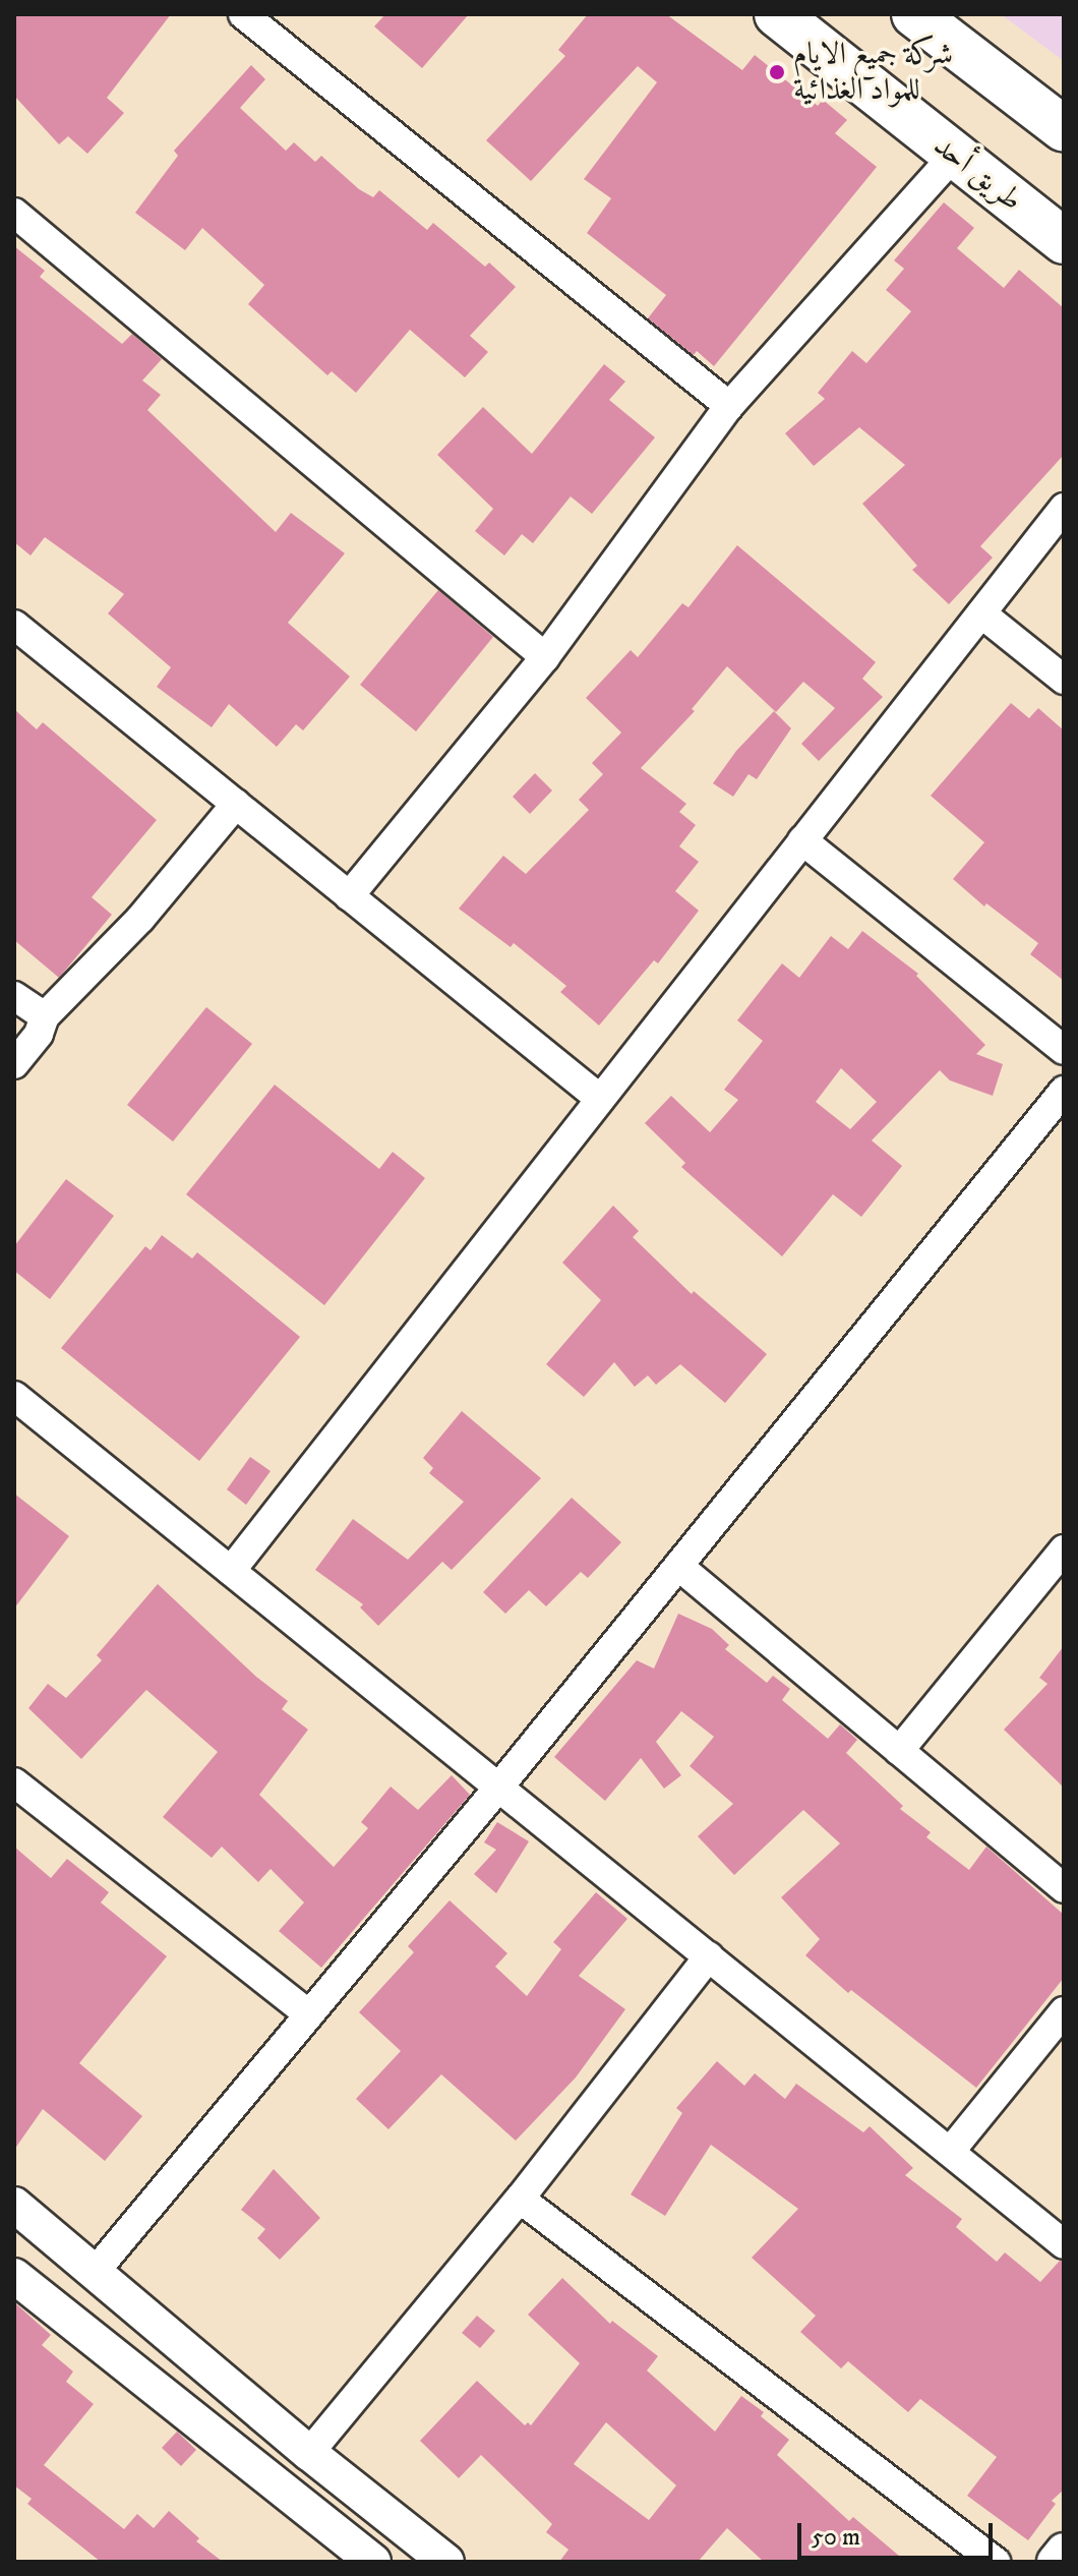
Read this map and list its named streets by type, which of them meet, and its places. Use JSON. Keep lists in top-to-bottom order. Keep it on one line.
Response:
{"streets":{"main road":["طريق أحد"]},"places":["شركة جميع الايام للمواد الغذائية"],"scale_bar":"50 m"}
